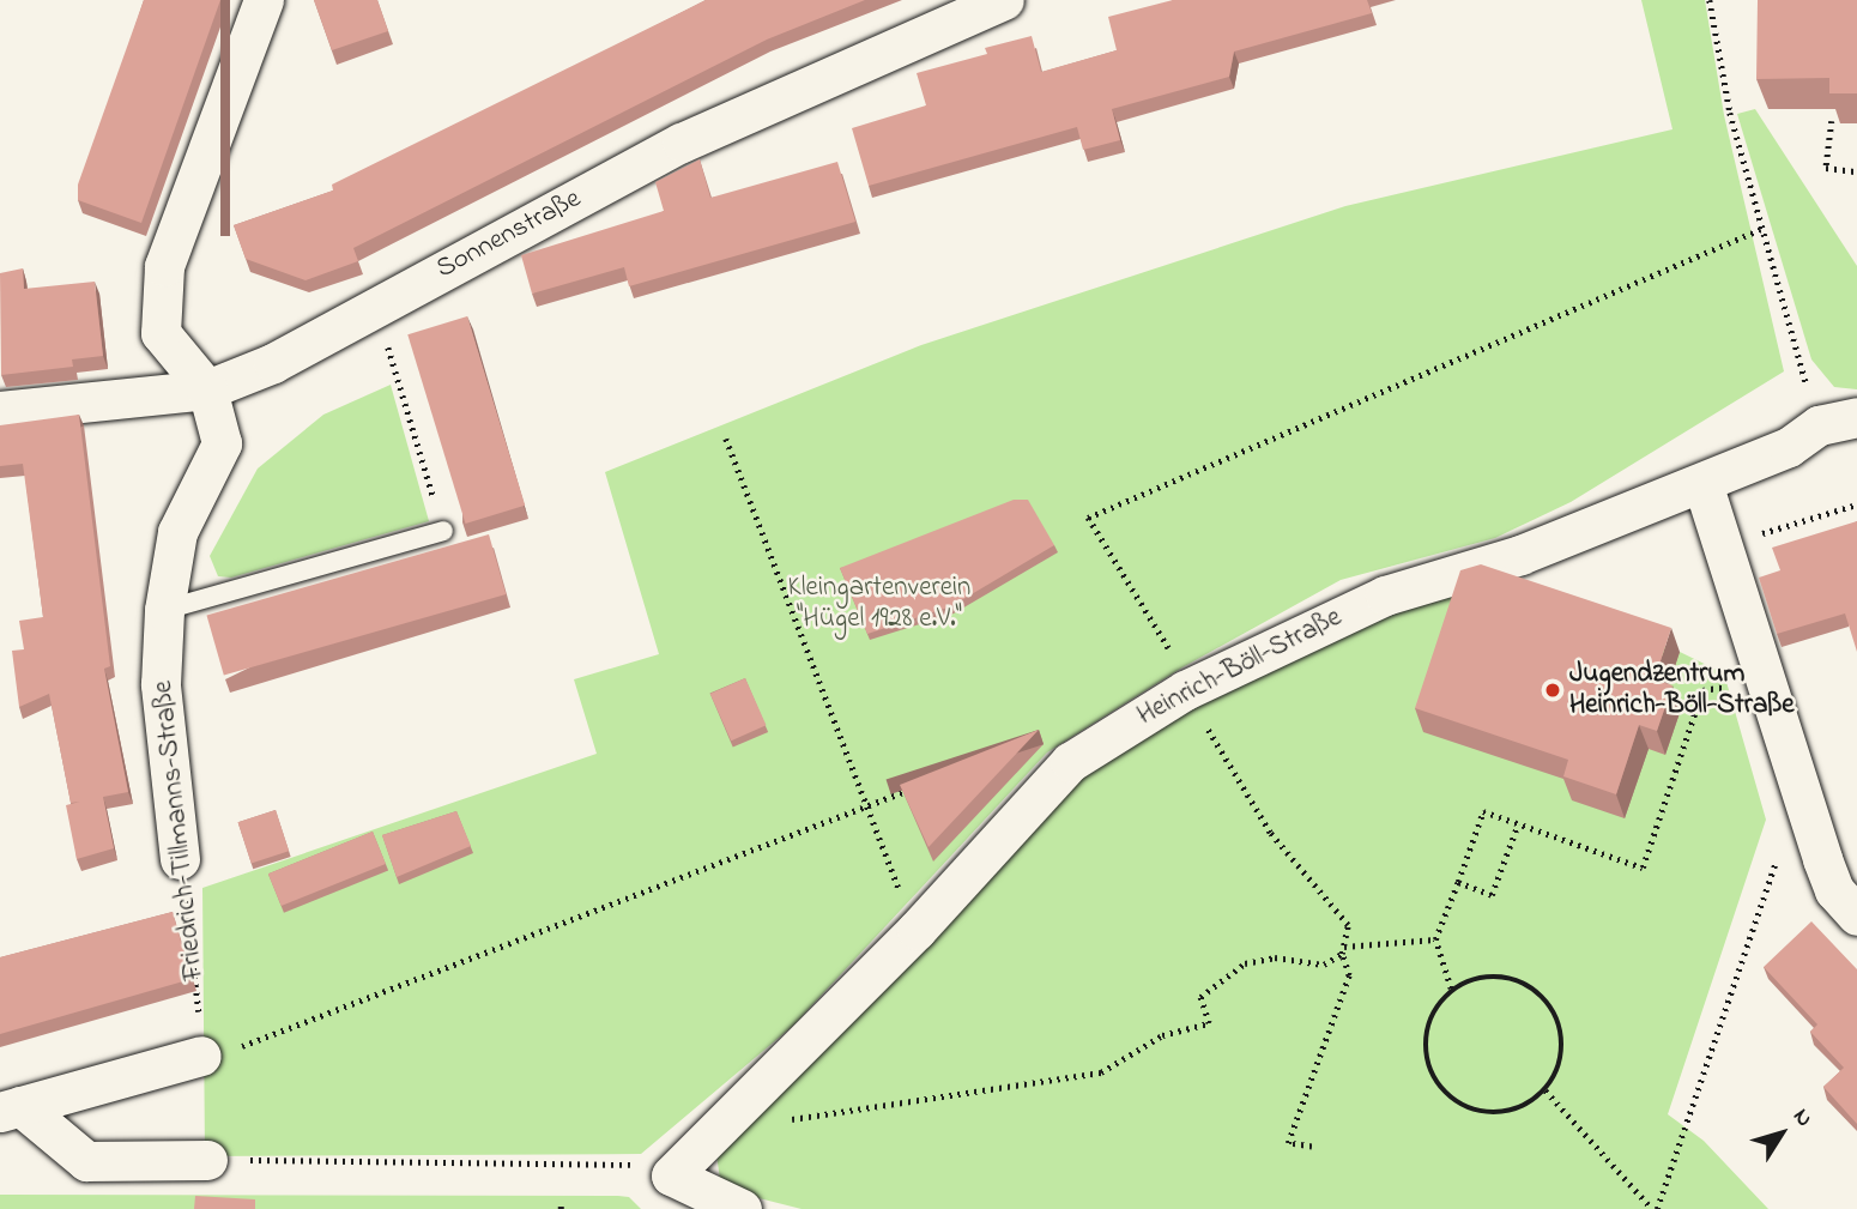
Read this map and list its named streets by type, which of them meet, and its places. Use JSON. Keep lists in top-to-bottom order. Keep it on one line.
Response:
{"streets":{"street":["Sonnenstraße","Heinrich-Böll-Straße","Friedrich-Tillmanns-Straße"]},"crossings":[["Sonnenstraße","Friedrich-Tillmanns-Straße"]],"parks":["Kleingartenverein \"Hügel 1928 e.V.\""],"places":["Jugendzentrum Heinrich-Böll-Straße"],"north":"top right"}
